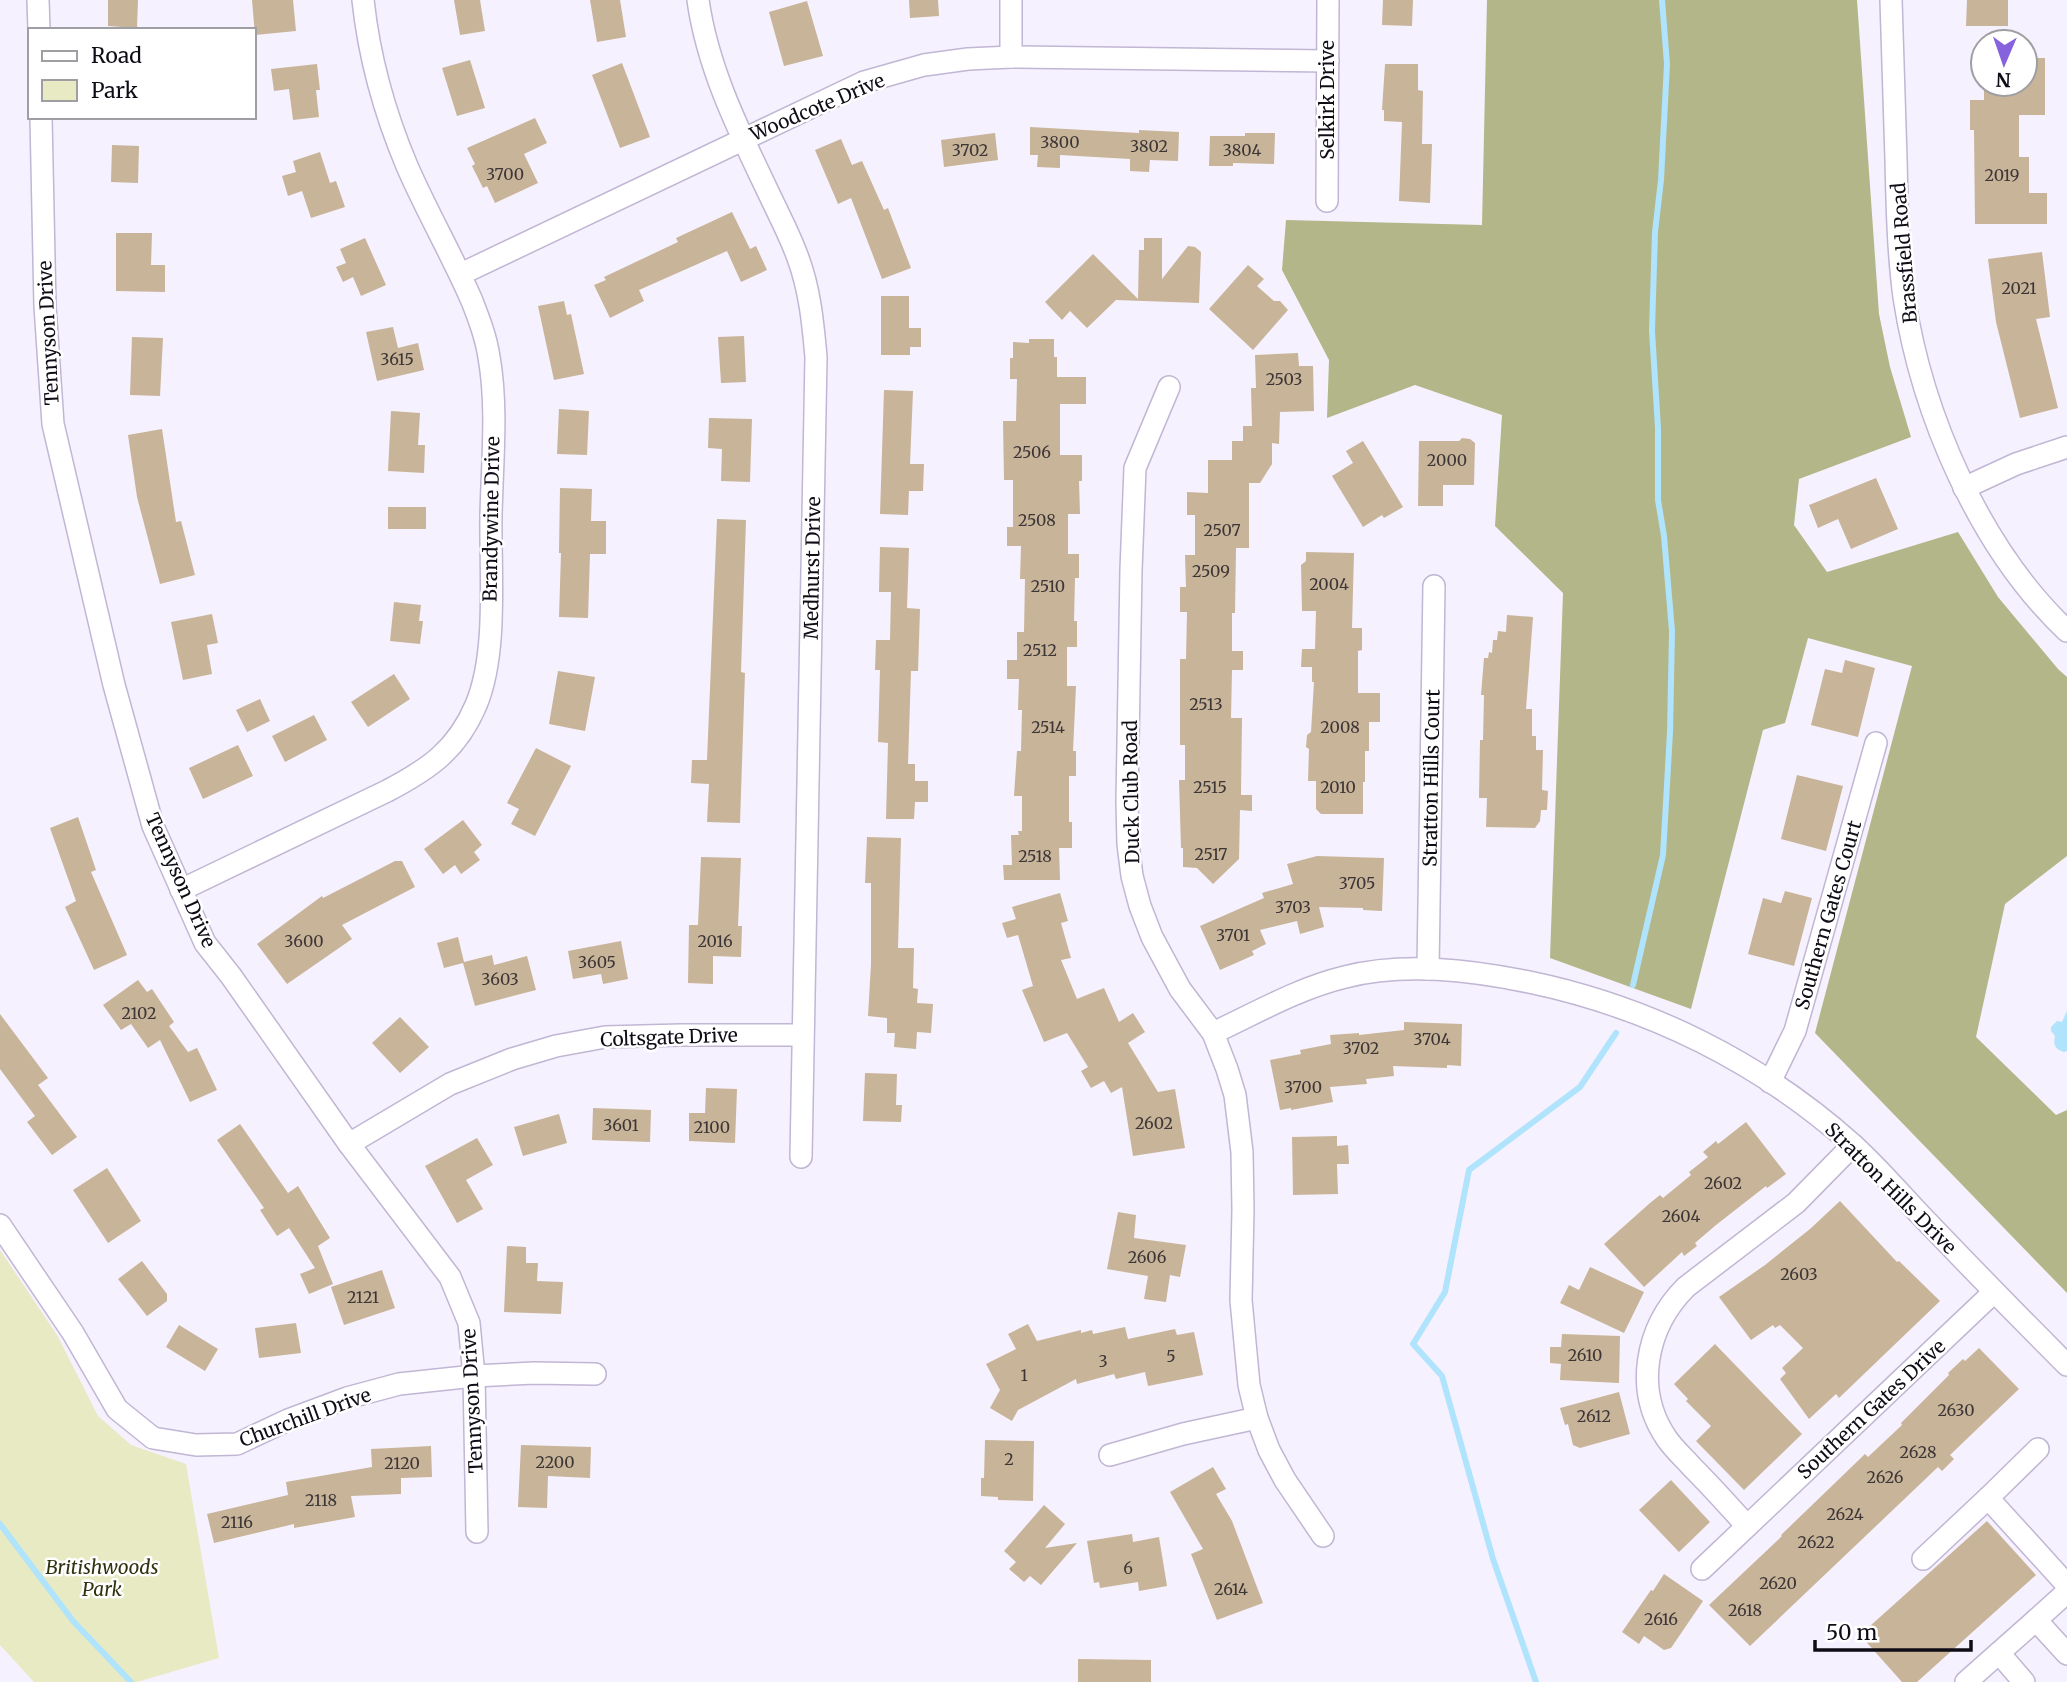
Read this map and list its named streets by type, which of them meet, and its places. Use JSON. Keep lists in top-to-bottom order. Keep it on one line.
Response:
{"streets":{"street":["Selkirk Drive","Woodcote Drive","Brassfield Road","Tennyson Drive","Brandywine Drive","Medhurst Drive","Stratton Hills Court","Duck Club Road","Southern Gates Court","Coltsgate Drive","Stratton Hills Drive","Southern Gates Drive","Churchill Drive"]},"crossings":[["Selkirk Drive","Woodcote Drive"],["Woodcote Drive","Brandywine Drive"],["Woodcote Drive","Medhurst Drive"],["Tennyson Drive","Brandywine Drive"],["Tennyson Drive","Coltsgate Drive"],["Tennyson Drive","Churchill Drive"],["Medhurst Drive","Coltsgate Drive"],["Stratton Hills Court","Stratton Hills Drive"],["Duck Club Road","Stratton Hills Drive"],["Southern Gates Court","Stratton Hills Drive"],["Stratton Hills Drive","Southern Gates Drive"]],"parks":["Britishwoods Park"],"house_numbers":["3800","3802","3702","3804","3700","2019","2021","3615","2503","2506","2000","2508","2507","2509","2004","2510","2512","2513","2514","2008","2515","2010","2517","2518","3705","3703","3701","3600","2016","3605","3603","2102","3704","3702","3700","2602","3601","2100","2602","2604","2606","2603","2121","2610","5","3","1","2630","2612","2628","2","2200","2120","2626","2118","2624","2116","2622","6","2620","2614","2618","2616"],"legend":["Road","Park"],"scale_bar":"50 m","north":"bottom"}
